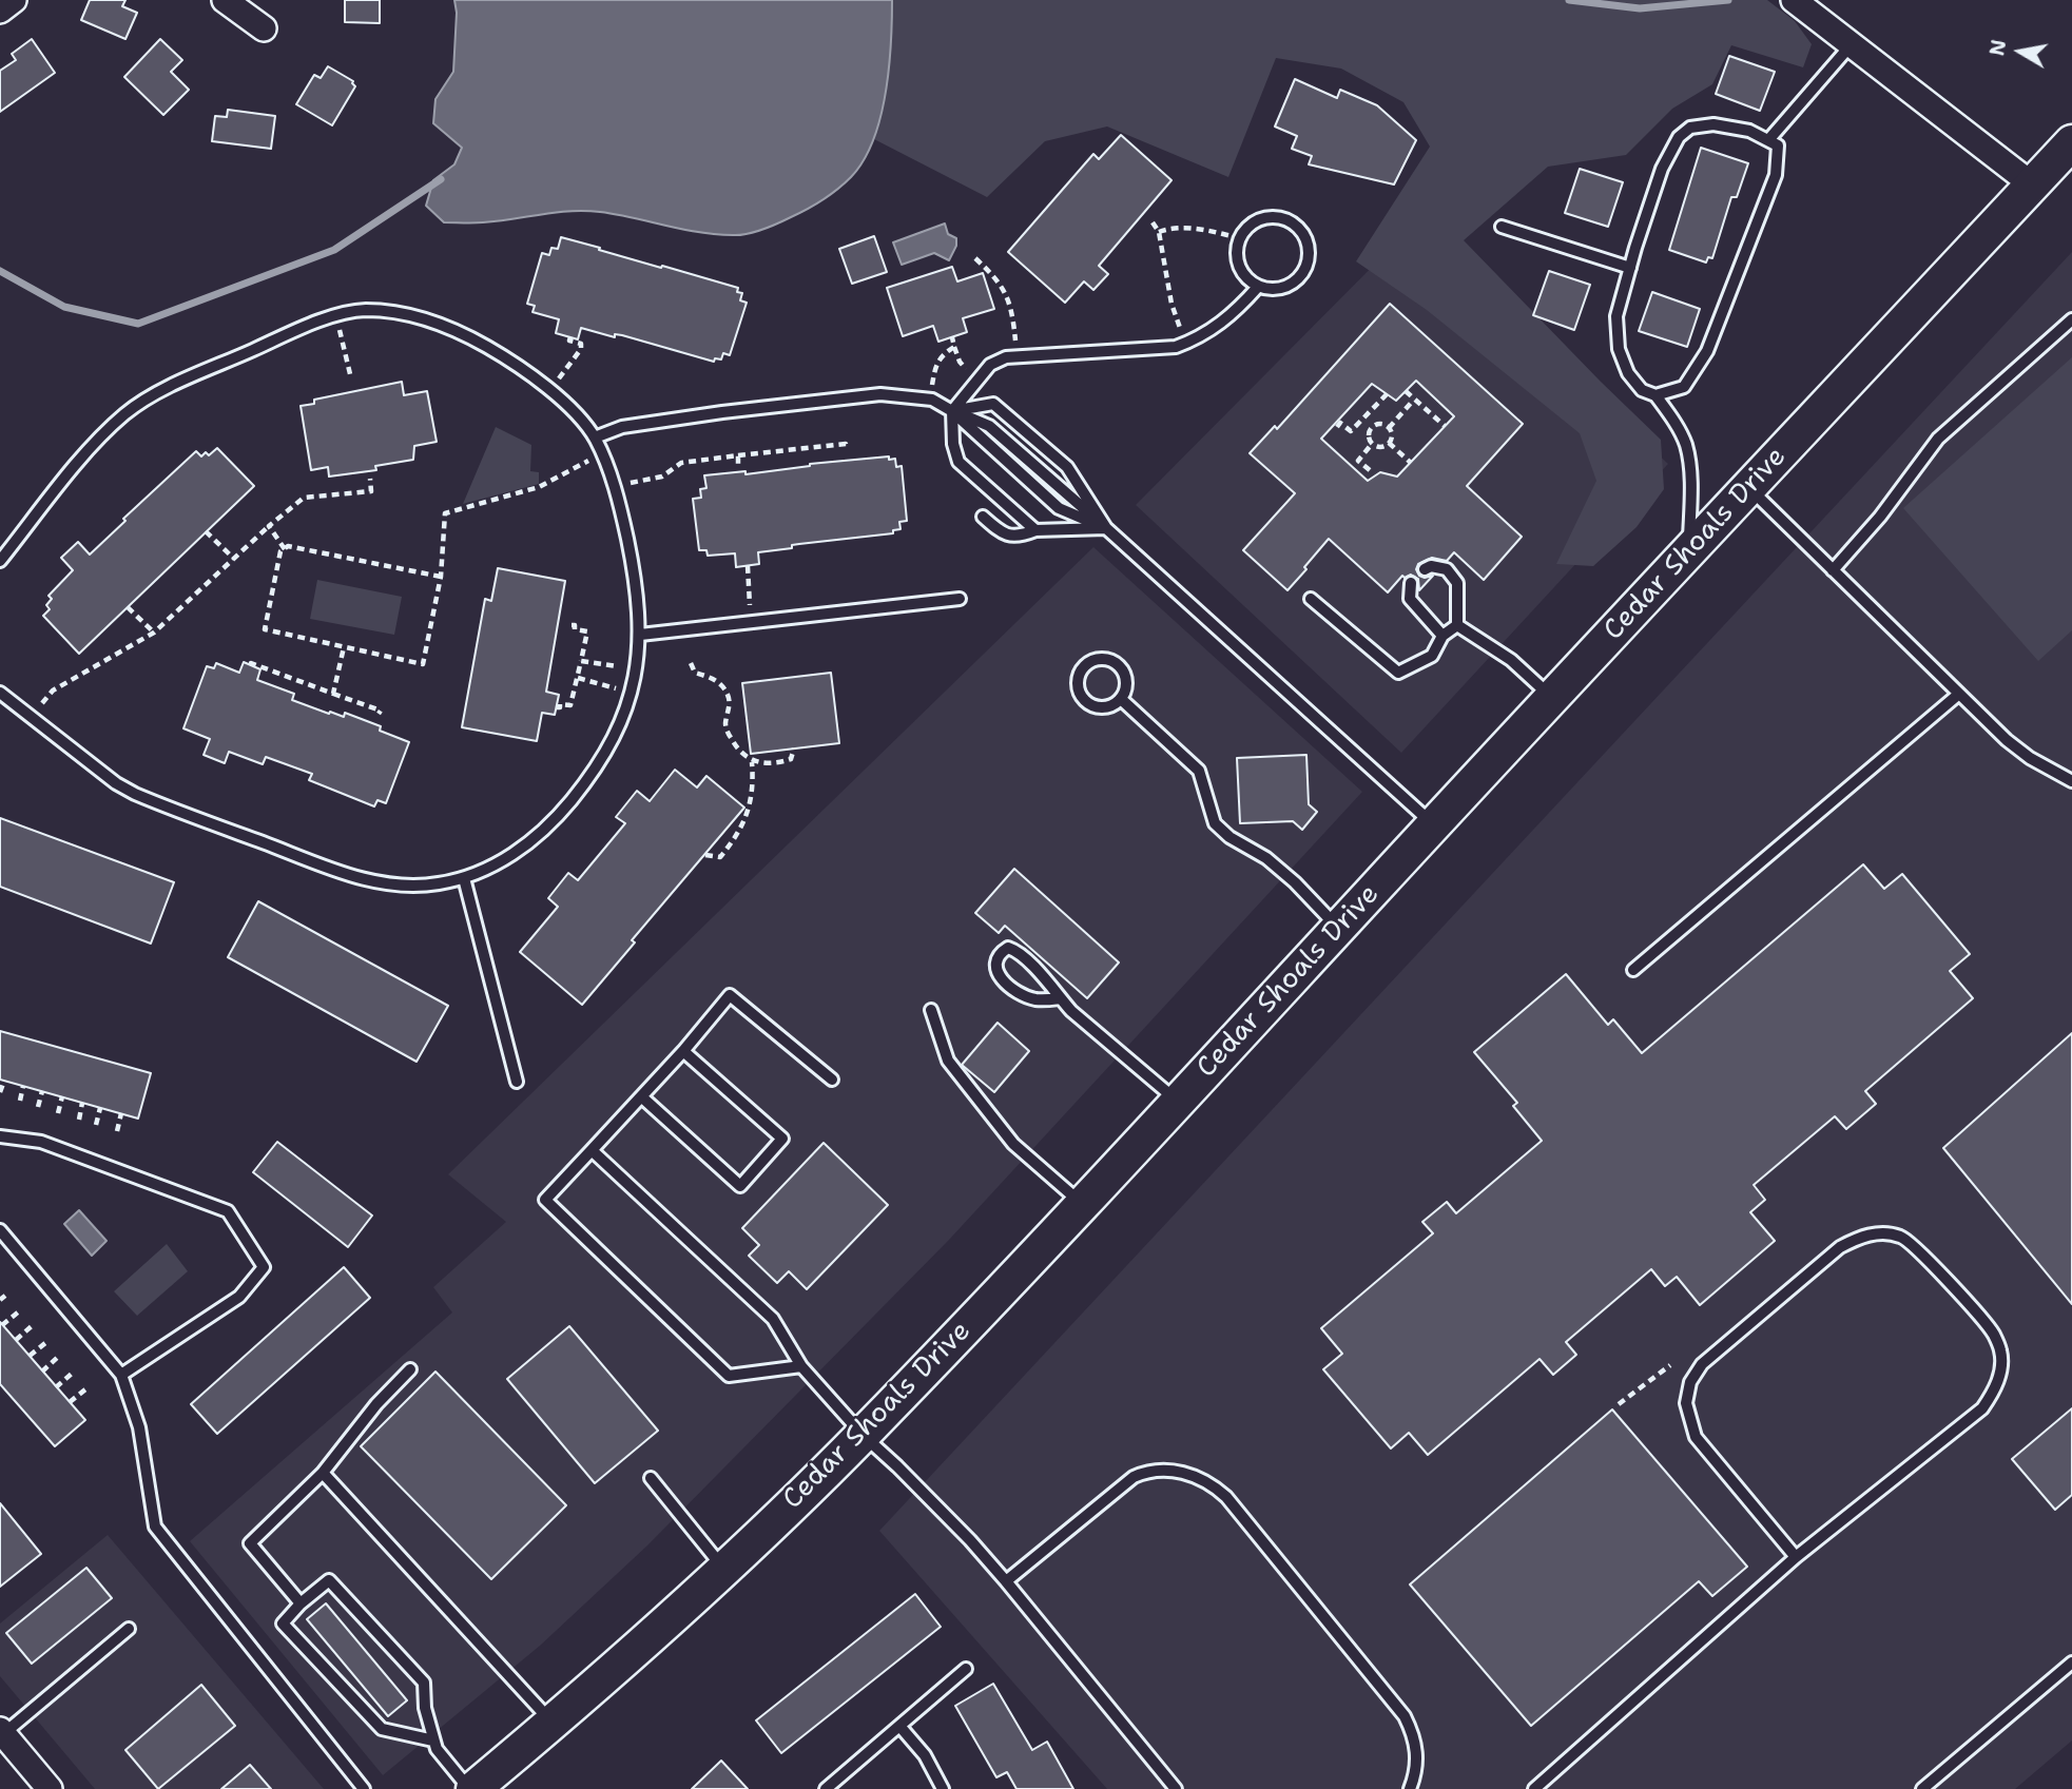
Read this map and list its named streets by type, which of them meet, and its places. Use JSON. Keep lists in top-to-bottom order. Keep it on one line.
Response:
{"streets":{"street":["Cedar Shoals Drive"]},"north":"left"}
